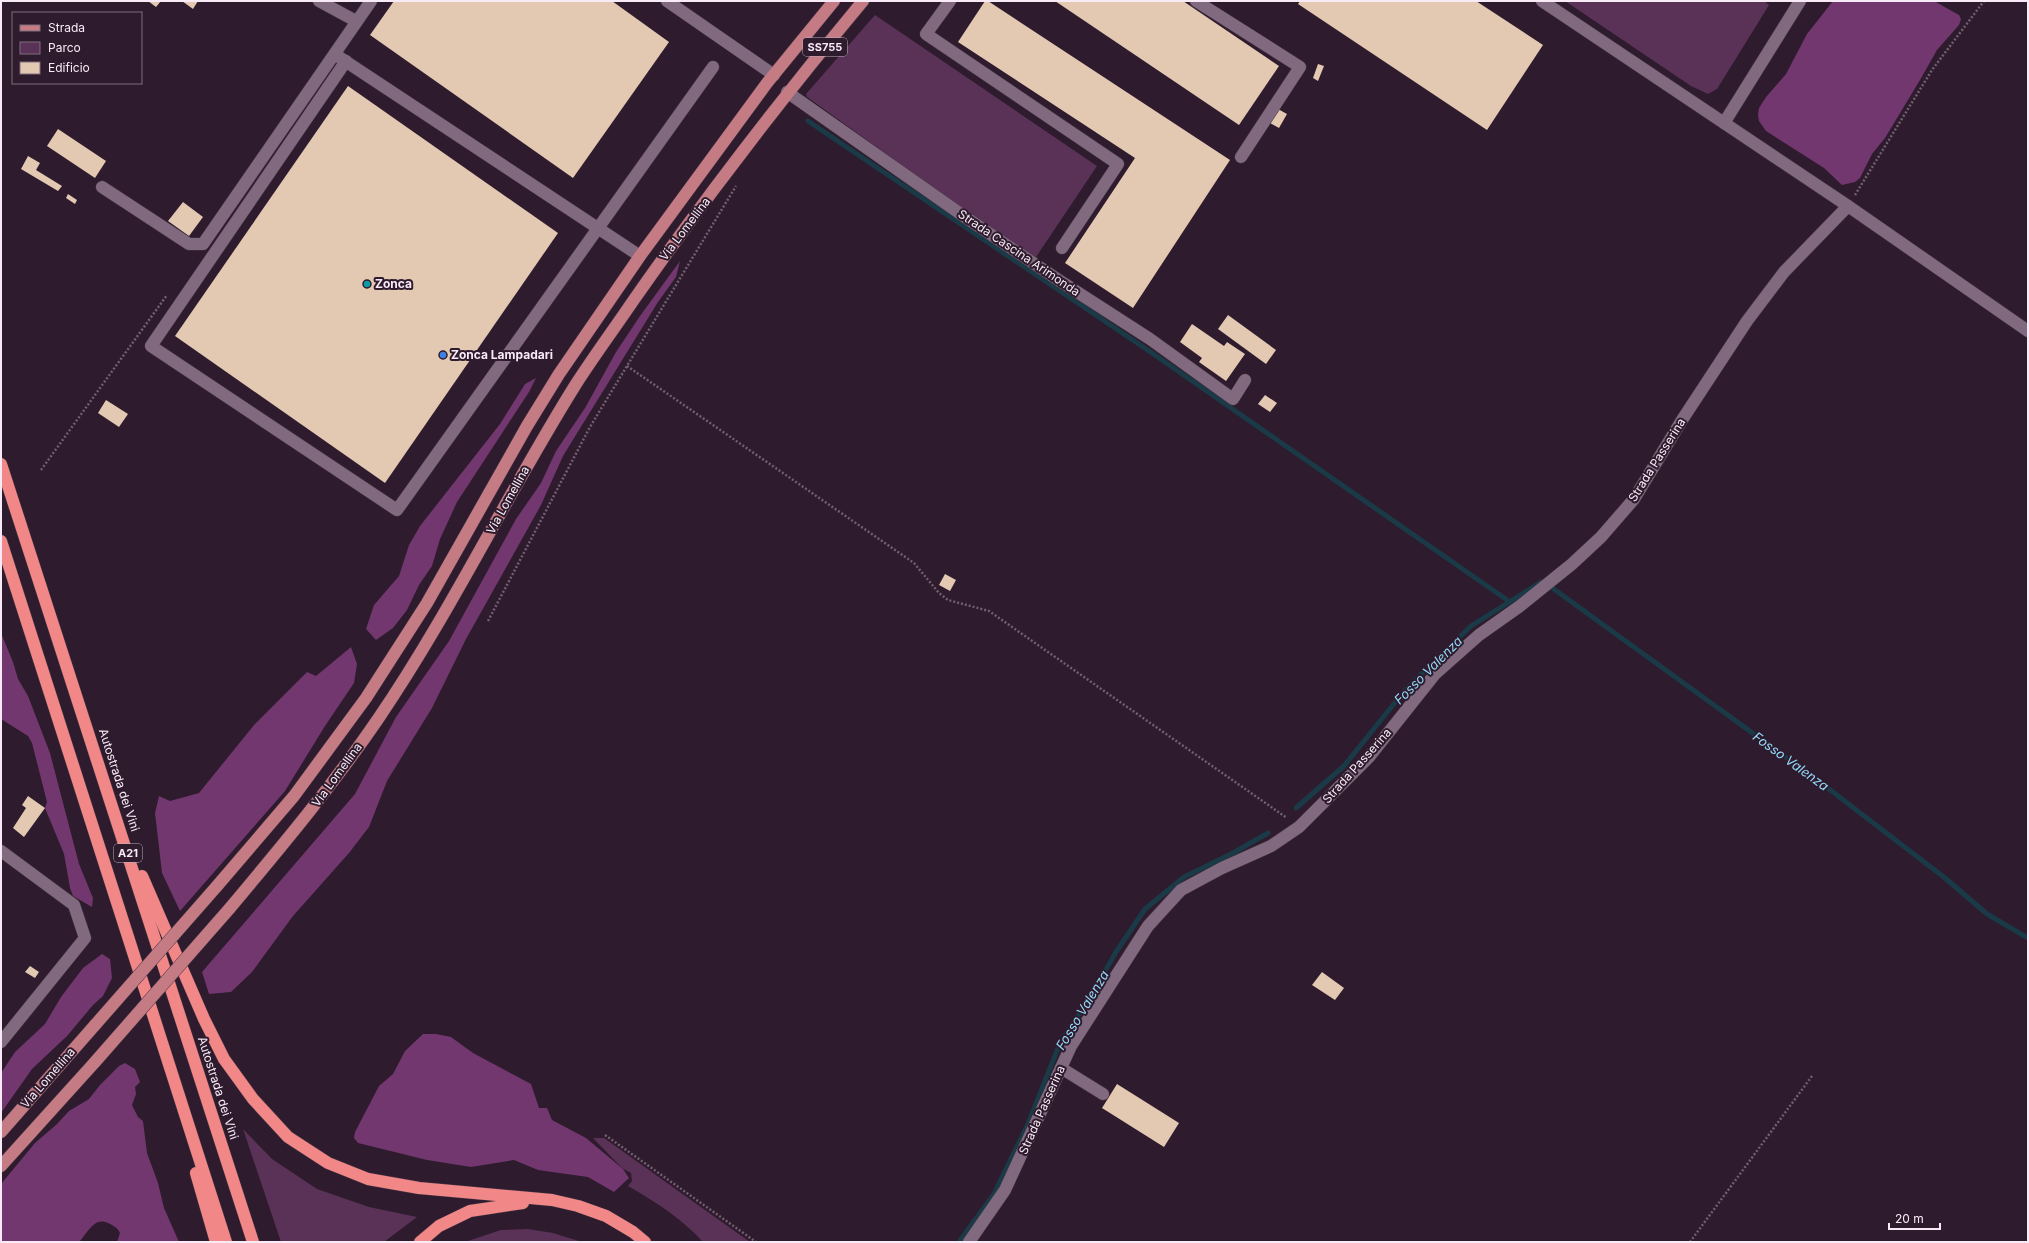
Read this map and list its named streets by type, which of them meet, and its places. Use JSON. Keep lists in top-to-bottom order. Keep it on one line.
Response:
{"streets":{"highway":["Autostrada dei Vini","A21"],"main road":["SS755","Via Lomellina"],"street":["Strada Cascina Arimonda","Strada Passerina"]},"crossings":[["SS755","Via Lomellina"],["SS755","Strada Cascina Arimonda"],["Via Lomellina","Strada Cascina Arimonda"]],"water":["Fosso Valenza"],"places":["Zonca","Zonca Lampadari"],"legend":["Strada","Parco","Edificio"],"scale_bar":"20 m"}
